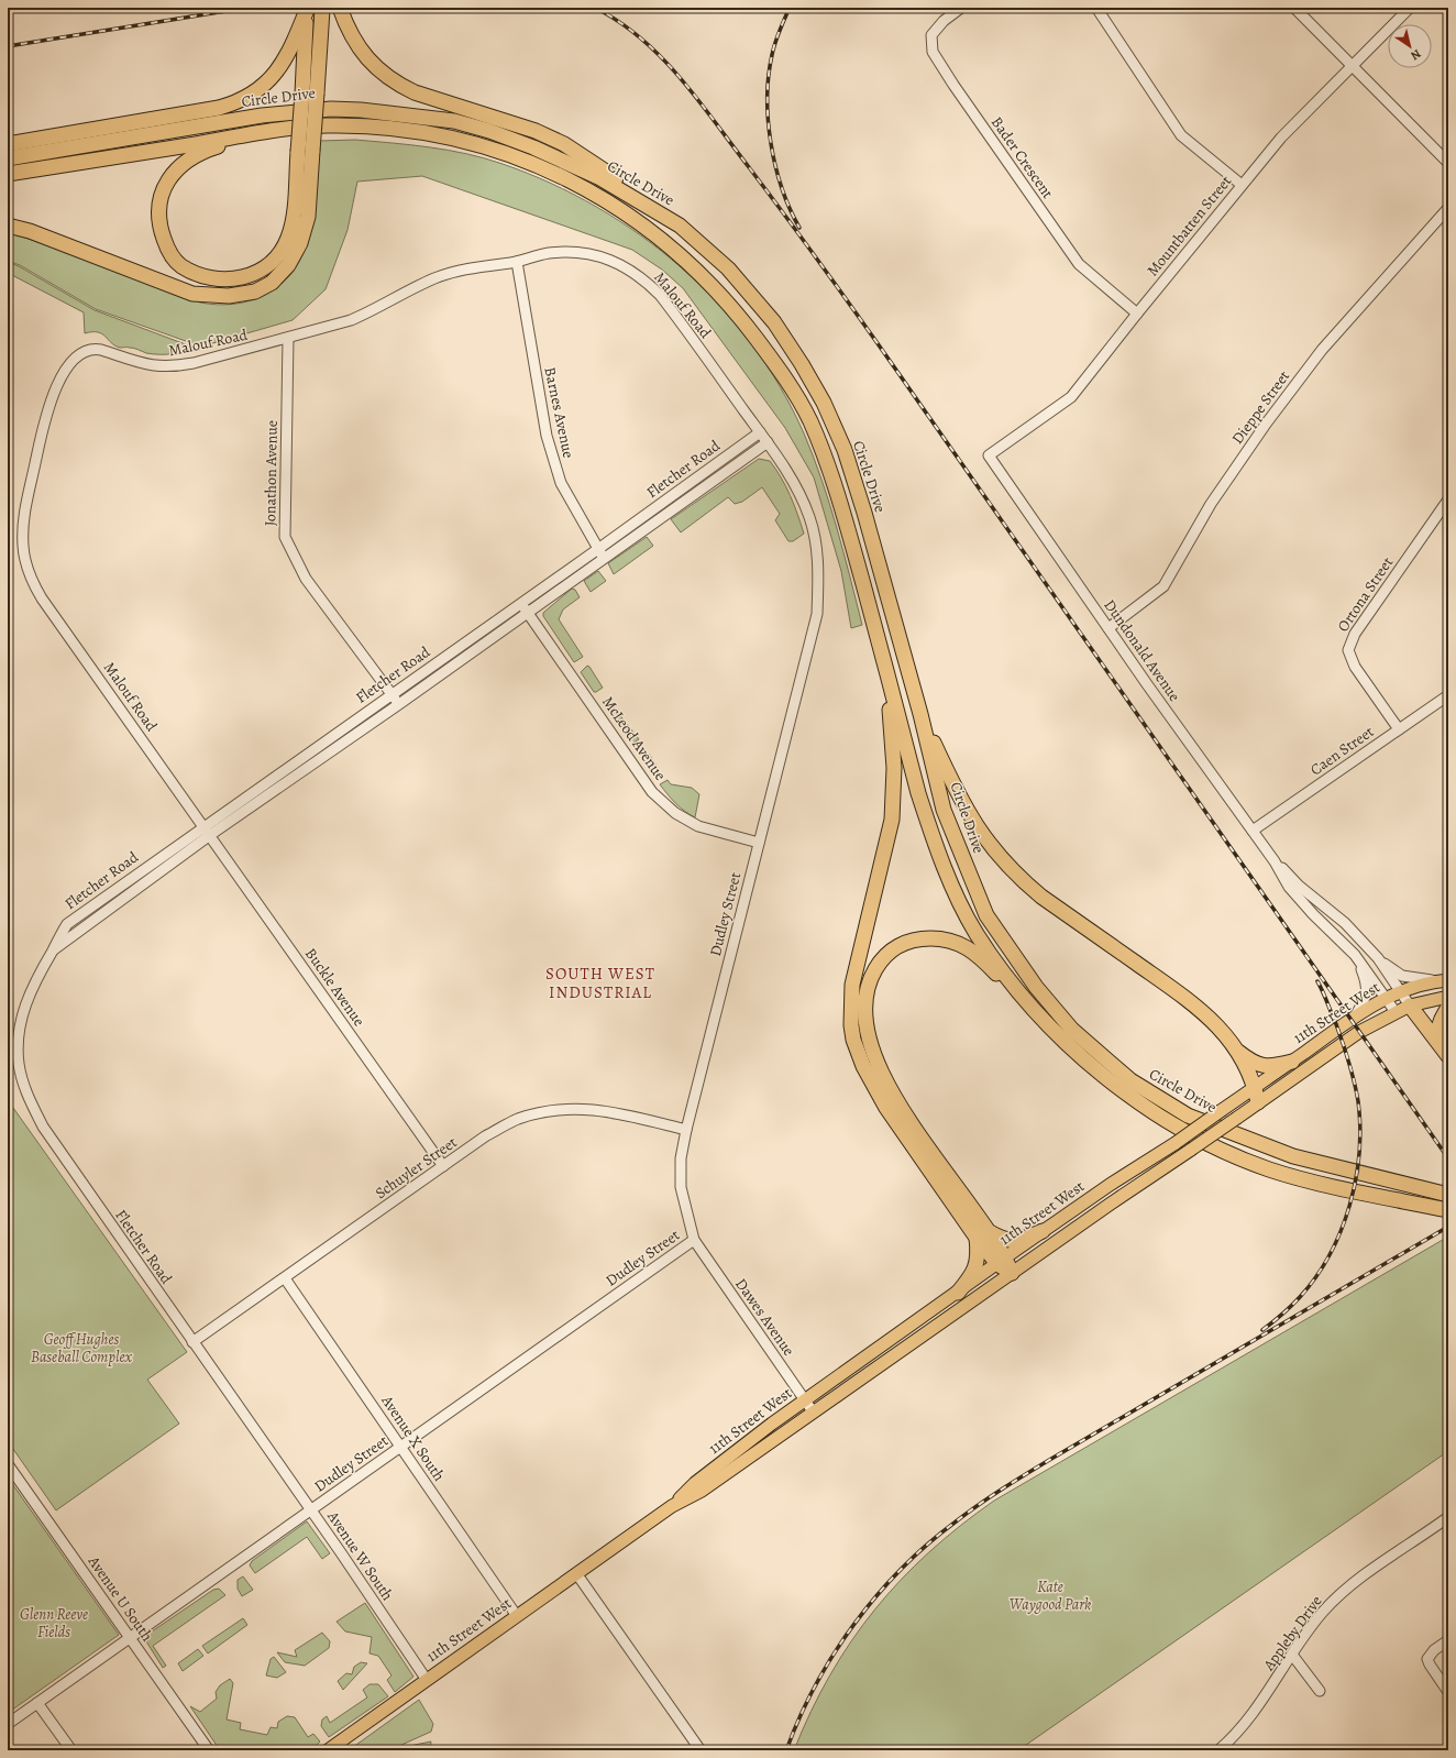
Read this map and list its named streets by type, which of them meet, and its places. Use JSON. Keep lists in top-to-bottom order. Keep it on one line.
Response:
{"streets":{"highway":["Circle Drive"],"main road":["11th Street West"],"street":["Bader Crescent","Mountbatten Street","Malouf Road","Dieppe Street","Barnes Avenue","Fletcher Road","Jonathon Avenue","Ortona Street","Dundonald Avenue","McLeod Avenue","Caen Street","Dudley Street","Buckle Avenue","Schuyler Street","Dawes Avenue","Avenue X South","Avenue W South","Avenue U South","Appleby Drive"]},"crossings":[["Bader Crescent","Mountbatten Street"],["Mountbatten Street","Dundonald Avenue"],["Malouf Road","Barnes Avenue"],["Malouf Road","Fletcher Road"],["Malouf Road","Jonathon Avenue"],["Malouf Road","Dudley Street"],["Malouf Road","Buckle Avenue"],["Dieppe Street","Dundonald Avenue"],["Barnes Avenue","Fletcher Road"],["Fletcher Road","Jonathon Avenue"],["Fletcher Road","McLeod Avenue"],["Fletcher Road","Dudley Street"],["Fletcher Road","Buckle Avenue"],["Fletcher Road","Schuyler Street"],["Fletcher Road","Avenue W South"],["Ortona Street","Caen Street"],["Dundonald Avenue","Caen Street"],["Dundonald Avenue","11th Street West"],["McLeod Avenue","Dudley Street"],["Dudley Street","Schuyler Street"],["Dudley Street","Dawes Avenue"],["Dudley Street","Avenue X South"],["Dudley Street","Avenue W South"],["Dudley Street","Avenue U South"],["Buckle Avenue","Schuyler Street"],["11th Street West","Dawes Avenue"],["11th Street West","Avenue X South"],["11th Street West","Avenue W South"],["Schuyler Street","Avenue X South"],["Schuyler Street","Avenue W South"]],"districts":["SOUTH WEST INDUSTRIAL"],"parks":["Geoff Hughes Baseball Complex","Kate Waygood Park","Glenn Reeve Fields"],"north":"bottom right"}
